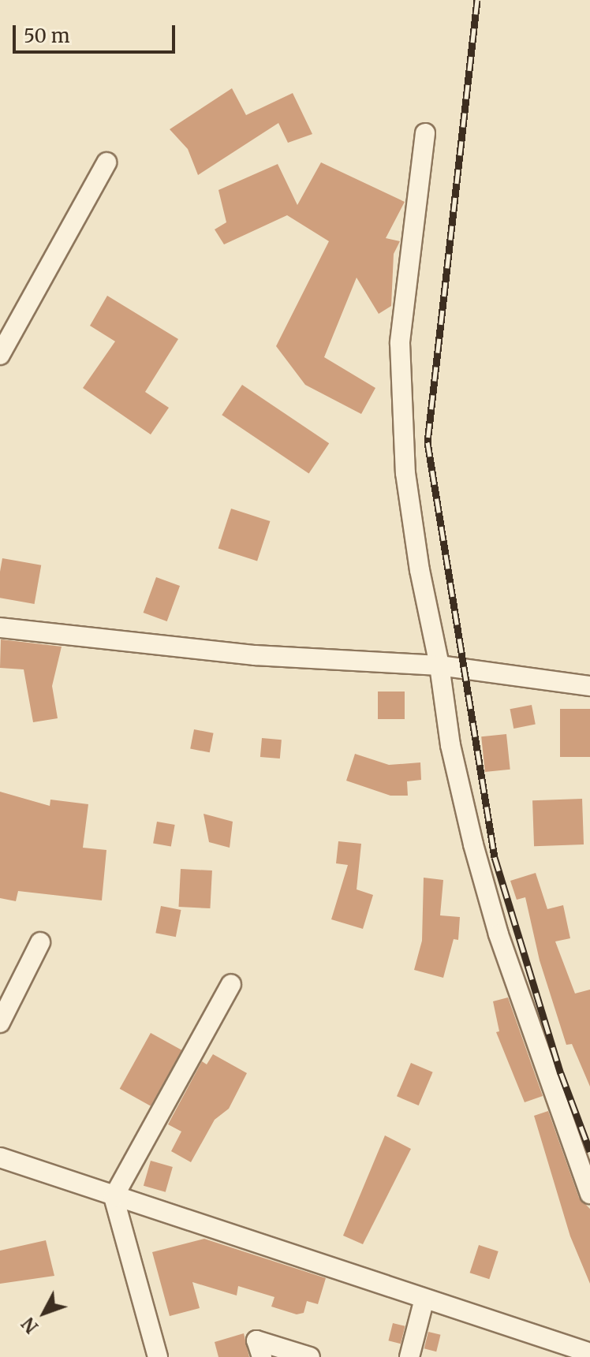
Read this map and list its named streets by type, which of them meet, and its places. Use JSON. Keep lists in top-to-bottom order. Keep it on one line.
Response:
{"scale_bar":"50 m","north":"bottom left"}
